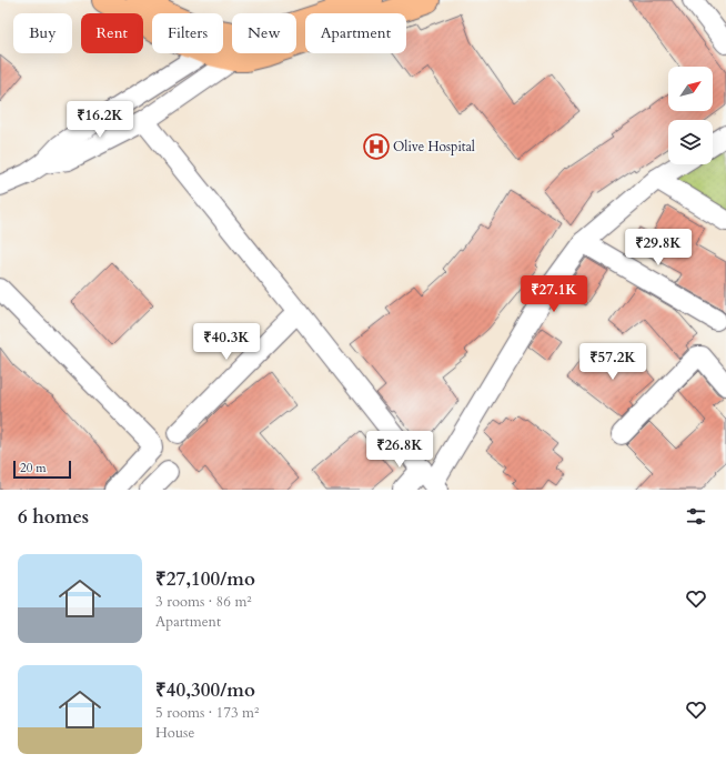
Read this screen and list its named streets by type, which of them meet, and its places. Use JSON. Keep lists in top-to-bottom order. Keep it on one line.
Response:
{"places":{"hospital":["Olive Hospital"]},"scale_bar":"20 m","north":"top right","page":{"chip":["Buy","Rent","Filters","New","Apartment"],"price":["₹16.2K","₹29.8K","₹27.1K","₹40.3K","₹57.2K","₹26.8K"],"scale":"20 m","heading":"6 homes","list":[{"name":"₹27,100/mo","note":"3 rooms · 86 m² · Apartment"},{"name":"₹40,300/mo","note":"5 rooms · 173 m² · House"}]}}
